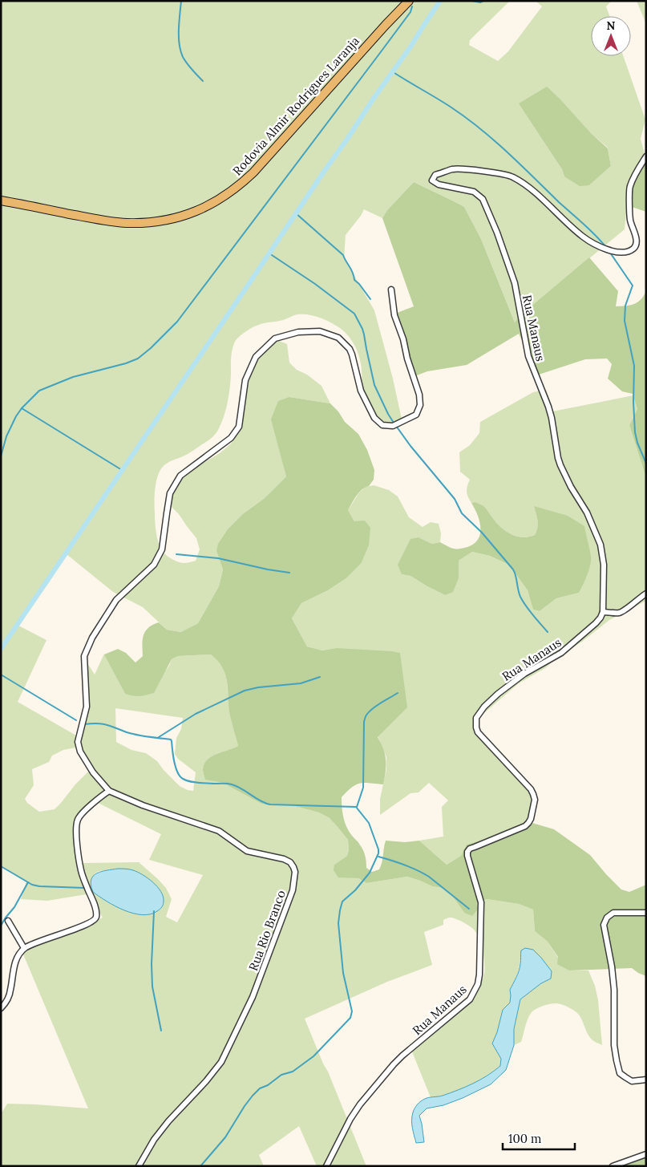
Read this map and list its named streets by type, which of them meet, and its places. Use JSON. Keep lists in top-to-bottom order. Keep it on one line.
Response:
{"streets":{"main road":["Rodovia Almir Rodrigues Laranja"],"street":["Rua Manaus","Rua Rio Branco"]},"scale_bar":"100 m","north":"top"}
